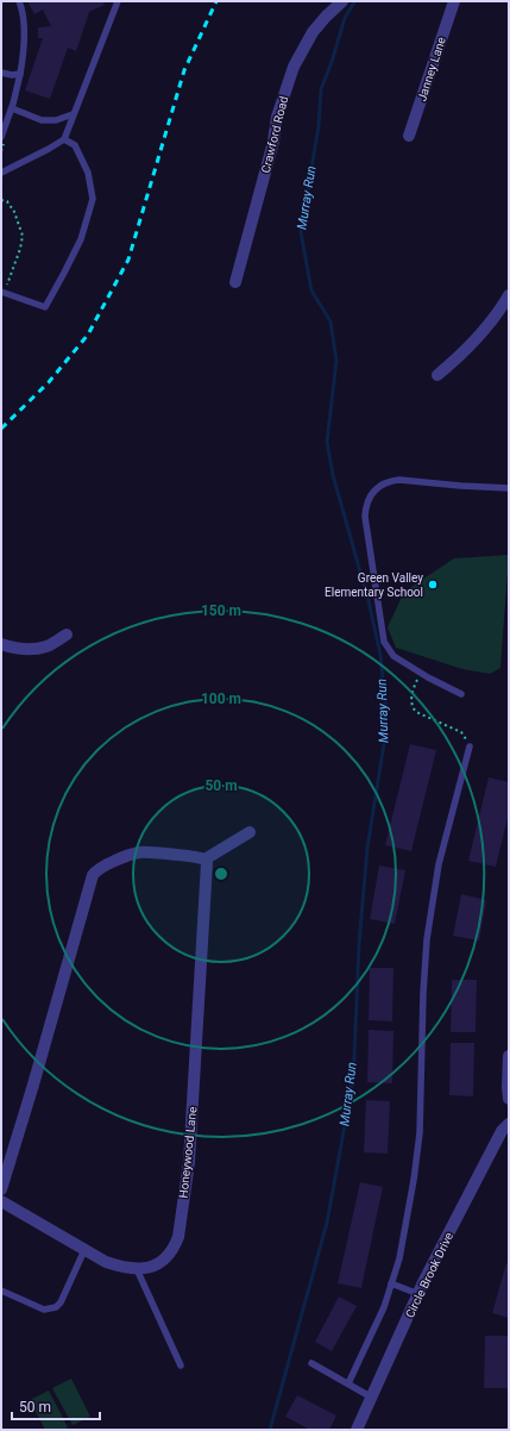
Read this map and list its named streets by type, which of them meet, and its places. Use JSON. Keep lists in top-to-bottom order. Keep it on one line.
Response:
{"streets":{"street":["Janney Lane","Crawford Road","Honeywood Lane","Circle Brook Drive"]},"water":["Murray Run"],"places":["Green Valley Elementary School"],"scale_bar":"50 m","rings":["150 m","100 m","50 m"]}
